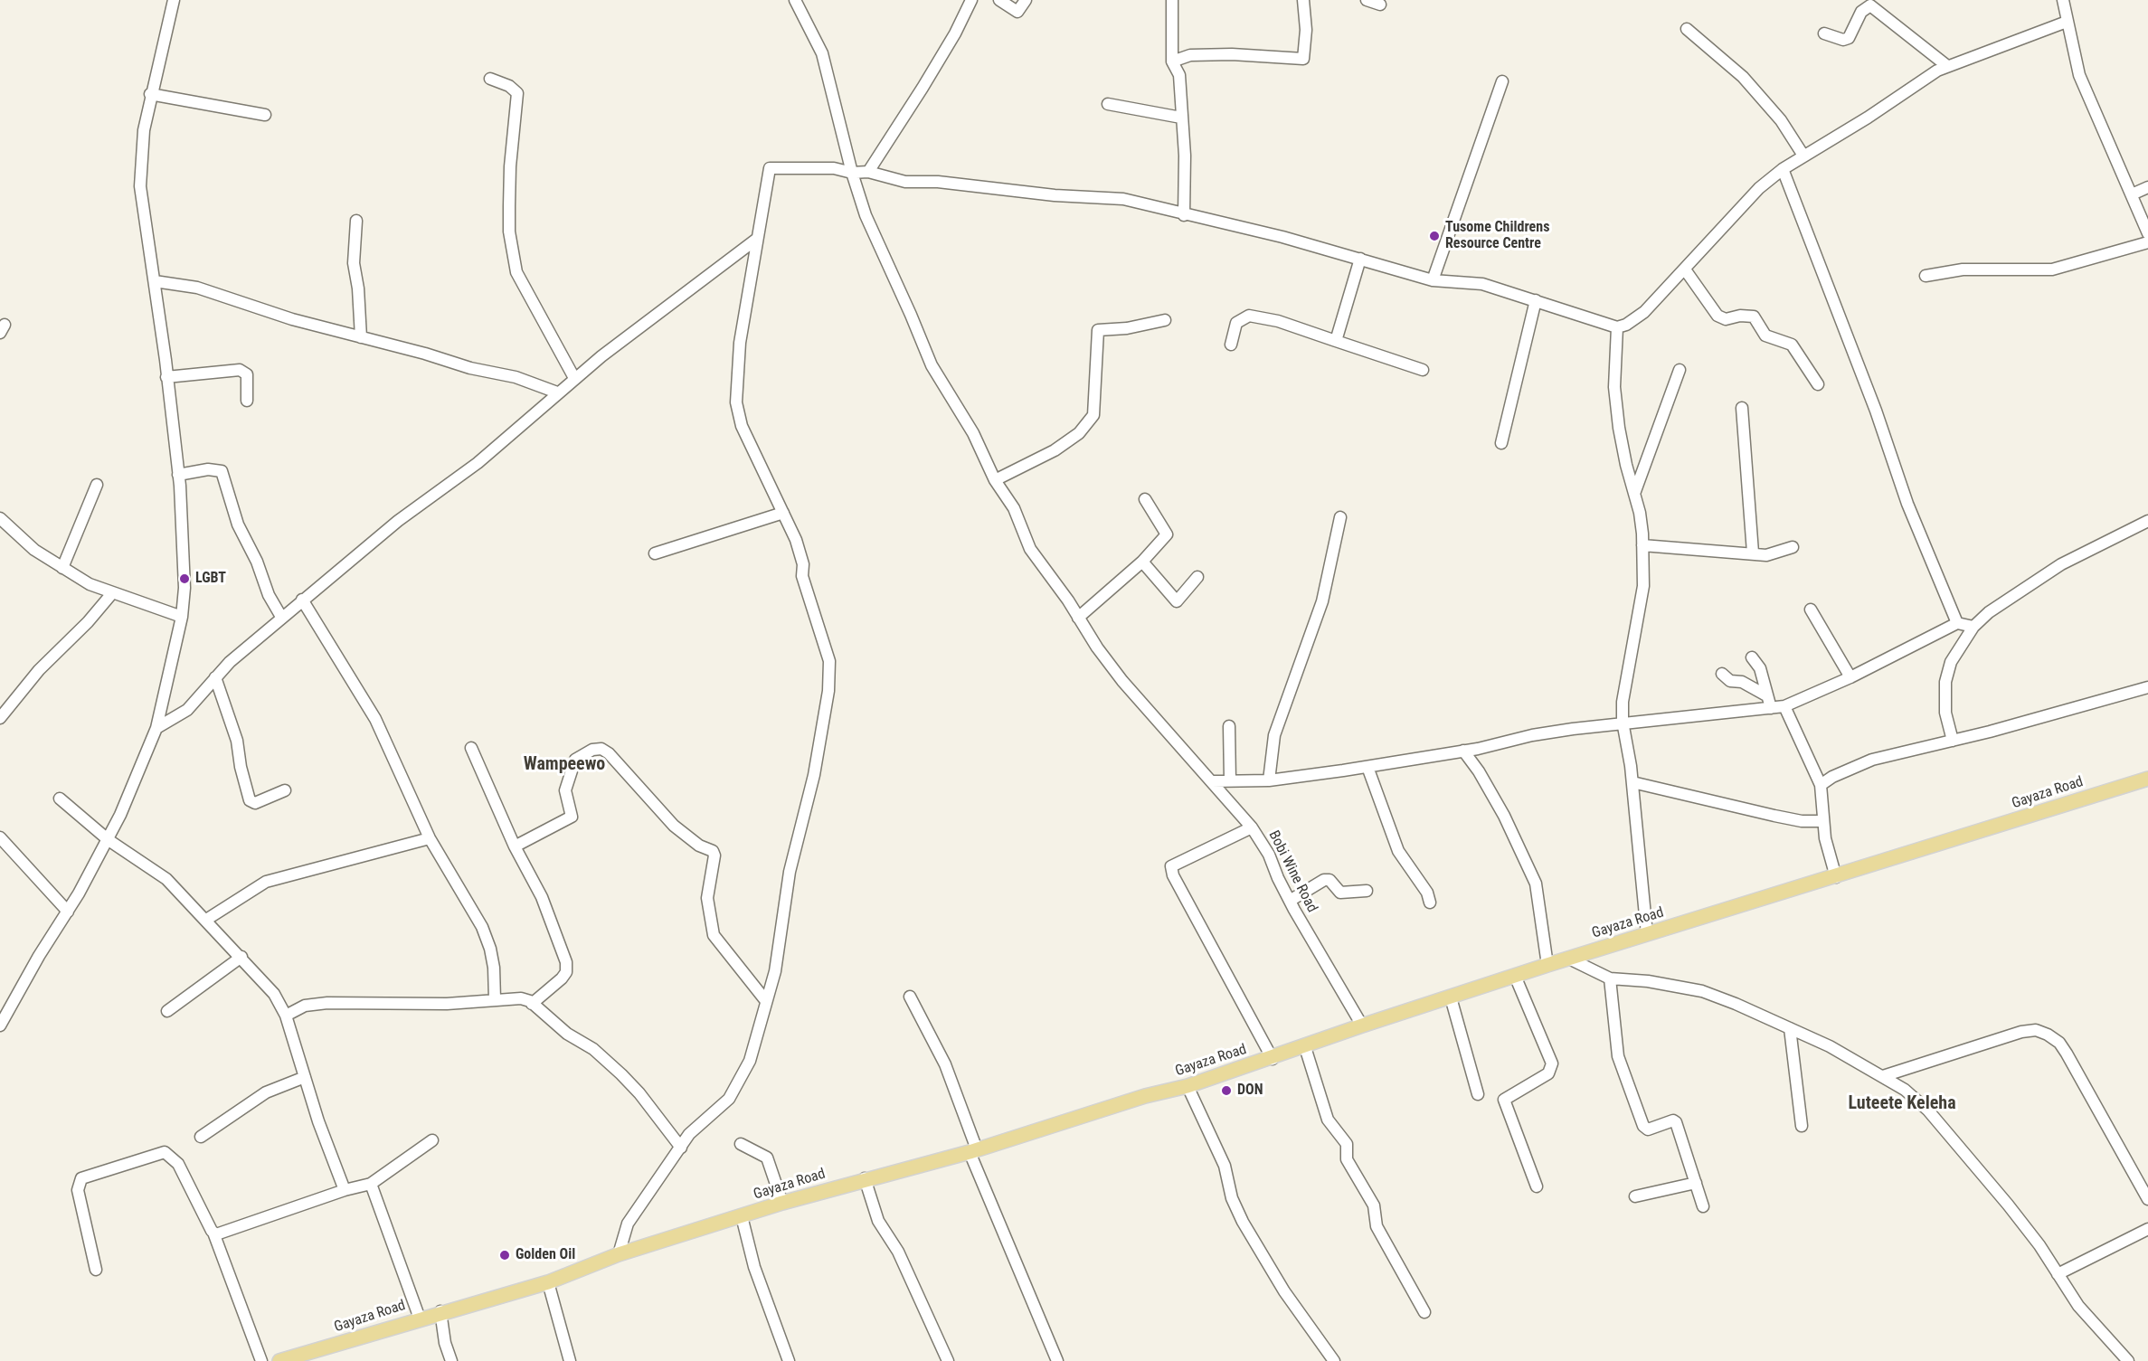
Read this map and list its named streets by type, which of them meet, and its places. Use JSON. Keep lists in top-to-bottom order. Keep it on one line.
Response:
{"streets":{"main road":["Gayaza Road"],"street":["Bobi Wine Road"]},"crossings":[["Gayaza Road","Bobi Wine Road"]],"districts":["Wampeewo","Luteete Keleha"],"places":["Tusome Childrens Resource Centre","LGBT","DON","Golden Oil"]}
